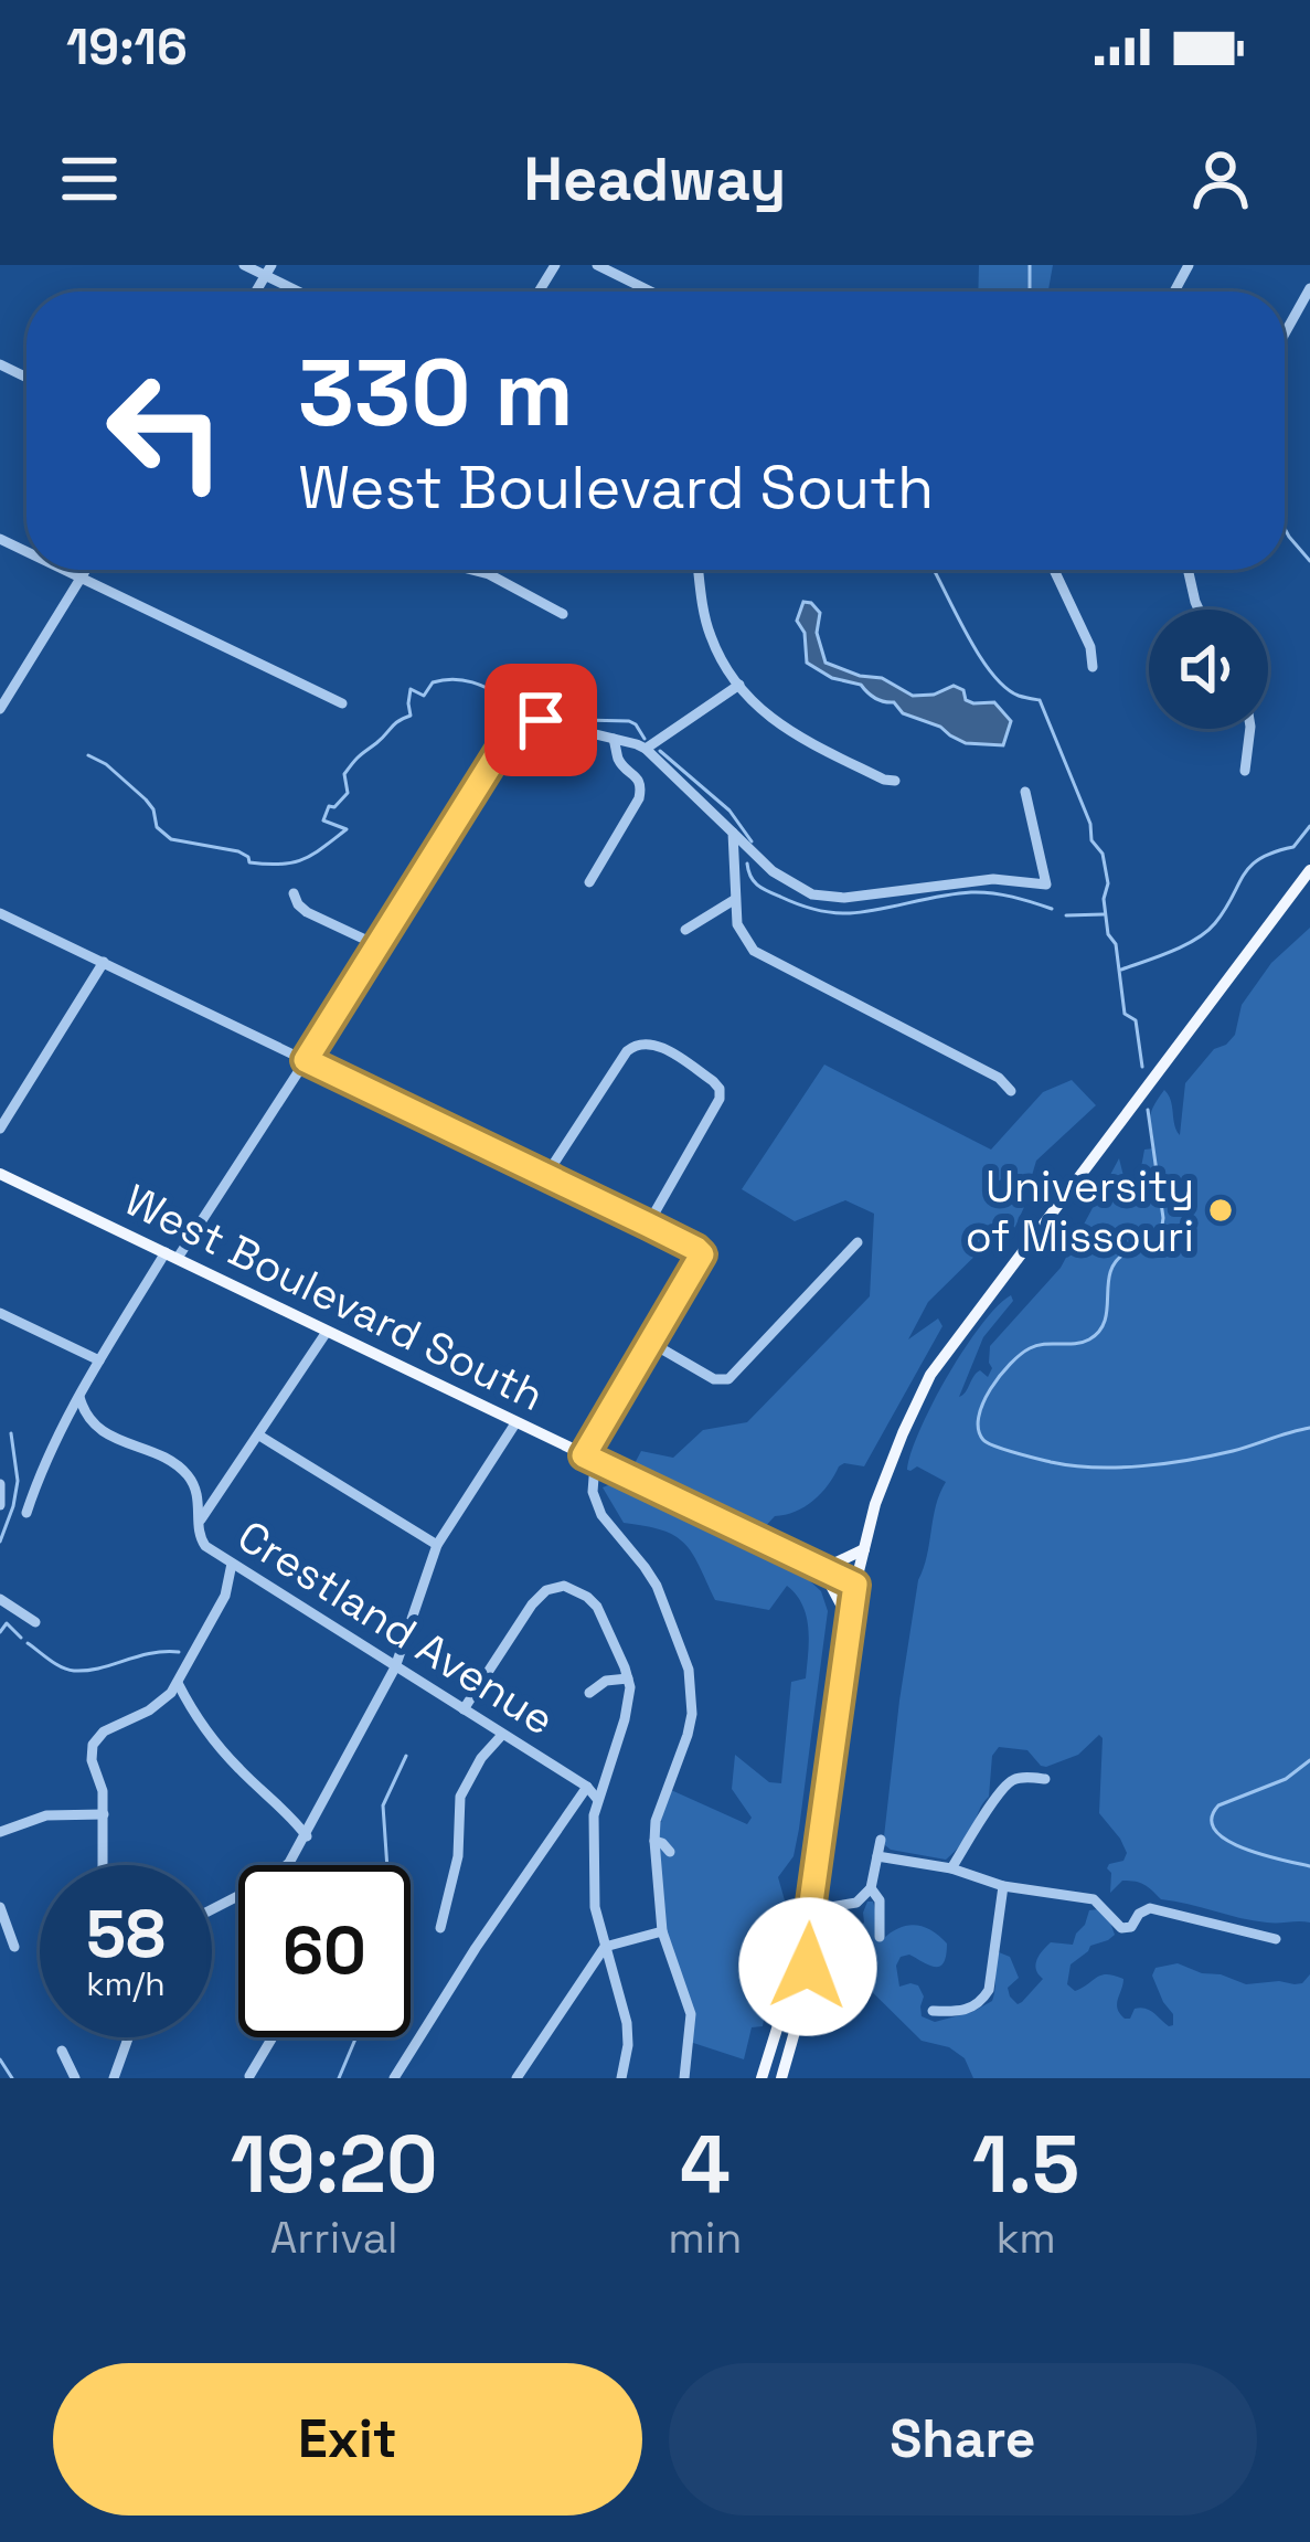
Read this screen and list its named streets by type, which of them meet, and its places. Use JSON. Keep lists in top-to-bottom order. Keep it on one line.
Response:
{"streets":{"main road":["West Boulevard South"],"street":["Crestland Avenue"]},"places":["University of Missouri"],"page":{"status":"19:16","header":"Headway","turn":["330 m","West Boulevard South"],"speed":"58 km/h","limit":"60","eta":["19:20","Arrival","4","min","1.5","km"],"buttons":["Exit","Share"]}}
